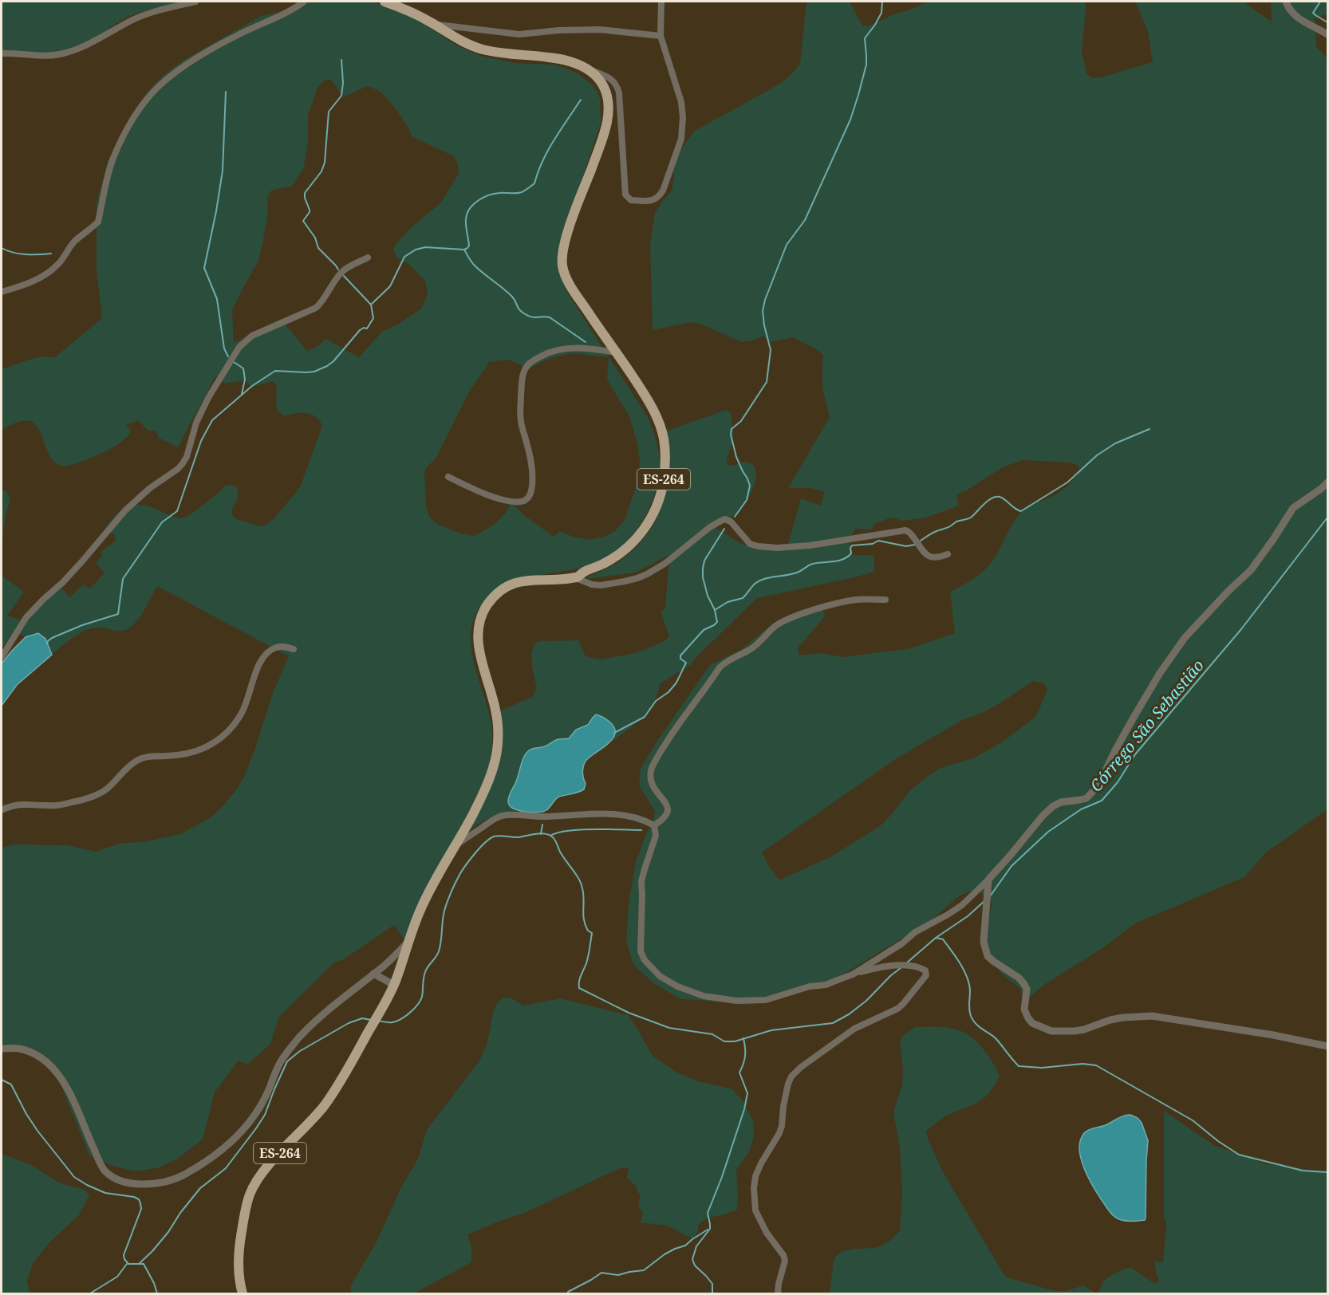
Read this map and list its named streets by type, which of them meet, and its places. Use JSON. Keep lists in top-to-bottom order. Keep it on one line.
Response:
{"streets":{"main road":["ES-264"]},"water":["Córrego São Sebastião"]}
